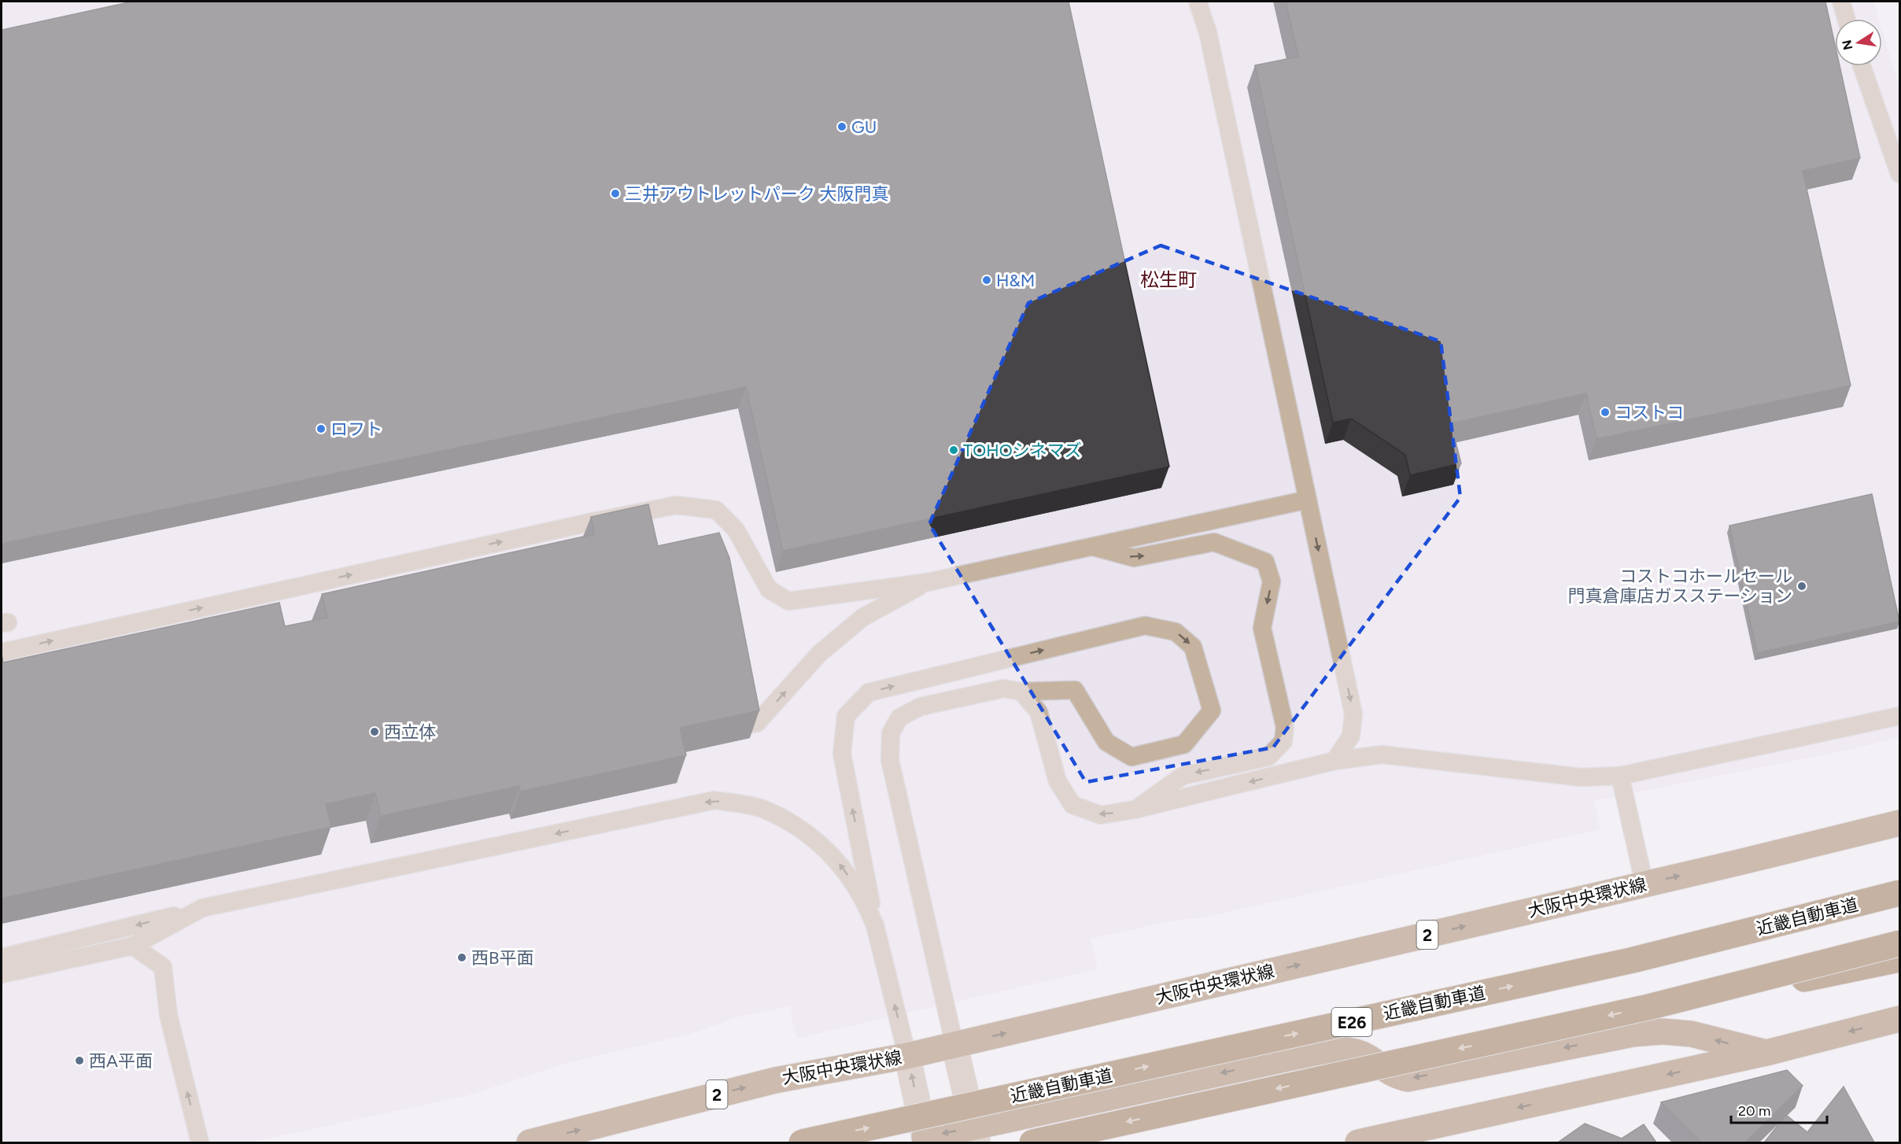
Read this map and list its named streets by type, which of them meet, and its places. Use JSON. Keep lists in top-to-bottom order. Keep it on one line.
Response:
{"streets":{"highway":["近畿自動車道","E26"],"main road":["大阪中央環状線","2"]},"districts":["松生町"],"places":["GU","三井アウトレットパーク 大阪門真","H&M","コストコ","ロフト","TOHOシネマズ","コストコホールセール 門真倉庫店ガスステーション","西立体","西B平面","西A平面"],"scale_bar":"20 m","north":"left"}
